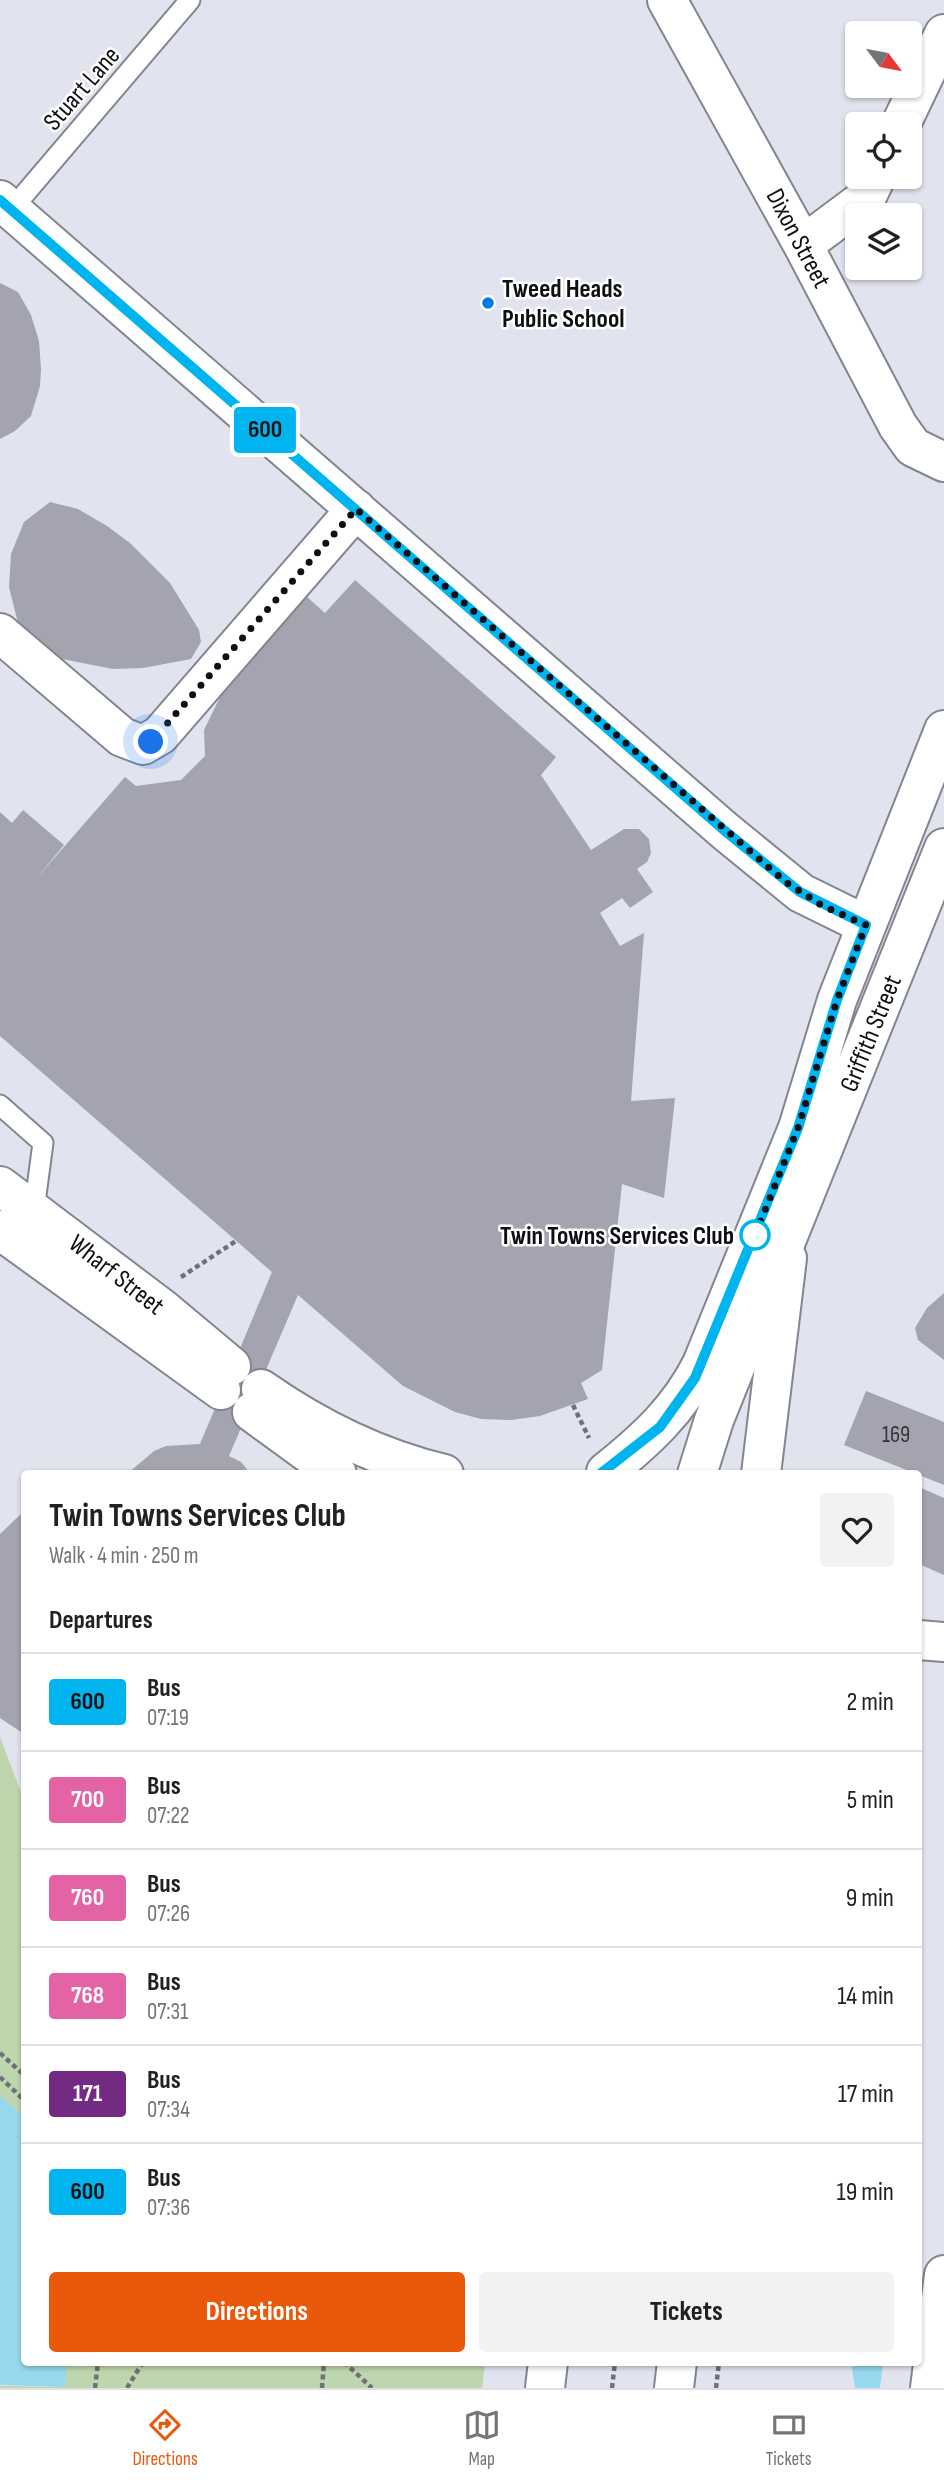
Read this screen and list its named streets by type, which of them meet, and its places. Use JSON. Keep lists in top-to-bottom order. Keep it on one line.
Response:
{"streets":{"street":["Dixon Street","Griffith Street","Wharf Street"],"lane":["Stuart Lane"]},"places":["Tweed Heads Public School","Twin Towns Services Club"],"lines":["bus line 600"],"house_numbers":["169"],"north":"bottom right","page":{"on_map":"600","heading":[["Twin Towns Services Club","Walk · 4 min · 250 m"],"Departures"],"list":[{"mark":"600","name":"Bus","note":"07:19","value":"2 min"},{"mark":"700","name":"Bus","note":"07:22","value":"5 min"},{"mark":"760","name":"Bus","note":"07:26","value":"9 min"},{"mark":"768","name":"Bus","note":"07:31","value":"14 min"},{"mark":"171","name":"Bus","note":"07:34","value":"17 min"},{"mark":"600","name":"Bus","note":"07:36","value":"19 min"}],"buttons":["Directions","Tickets"],"tabs":["Directions","Map","Tickets"]}}
